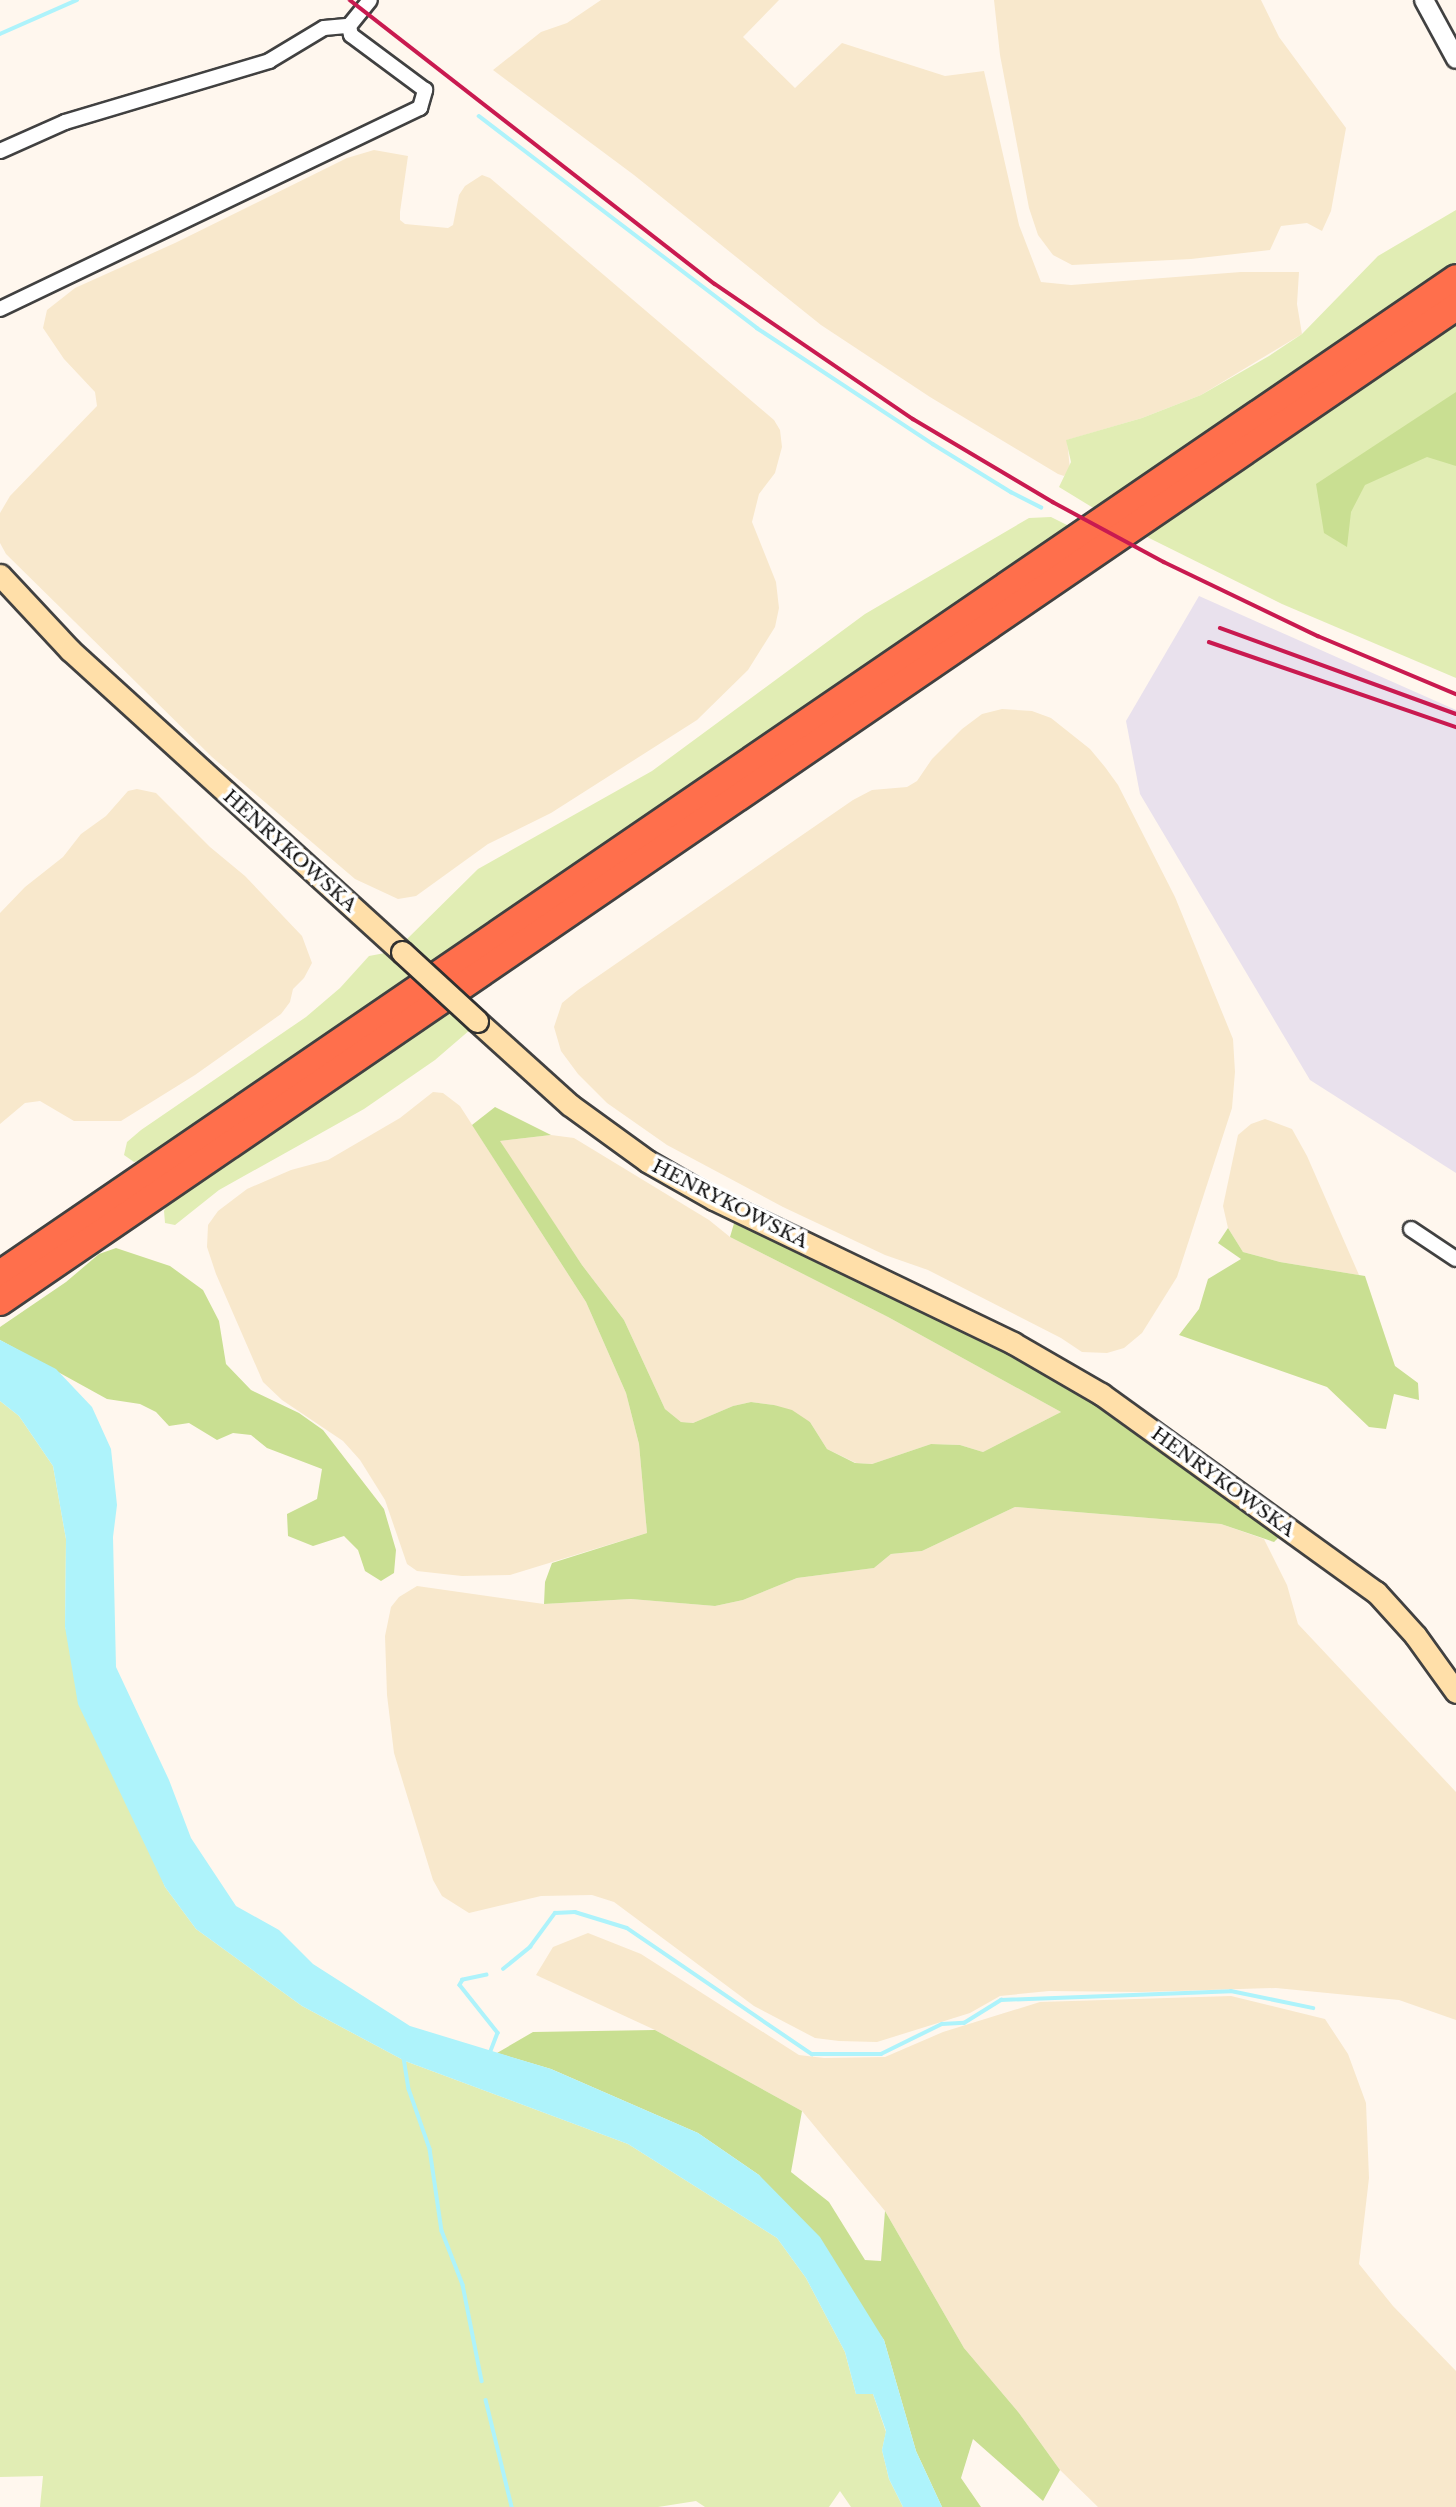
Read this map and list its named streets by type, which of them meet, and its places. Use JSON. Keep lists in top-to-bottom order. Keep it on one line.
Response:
{"streets":{"main road":["HENRYKOWSKA"]}}
